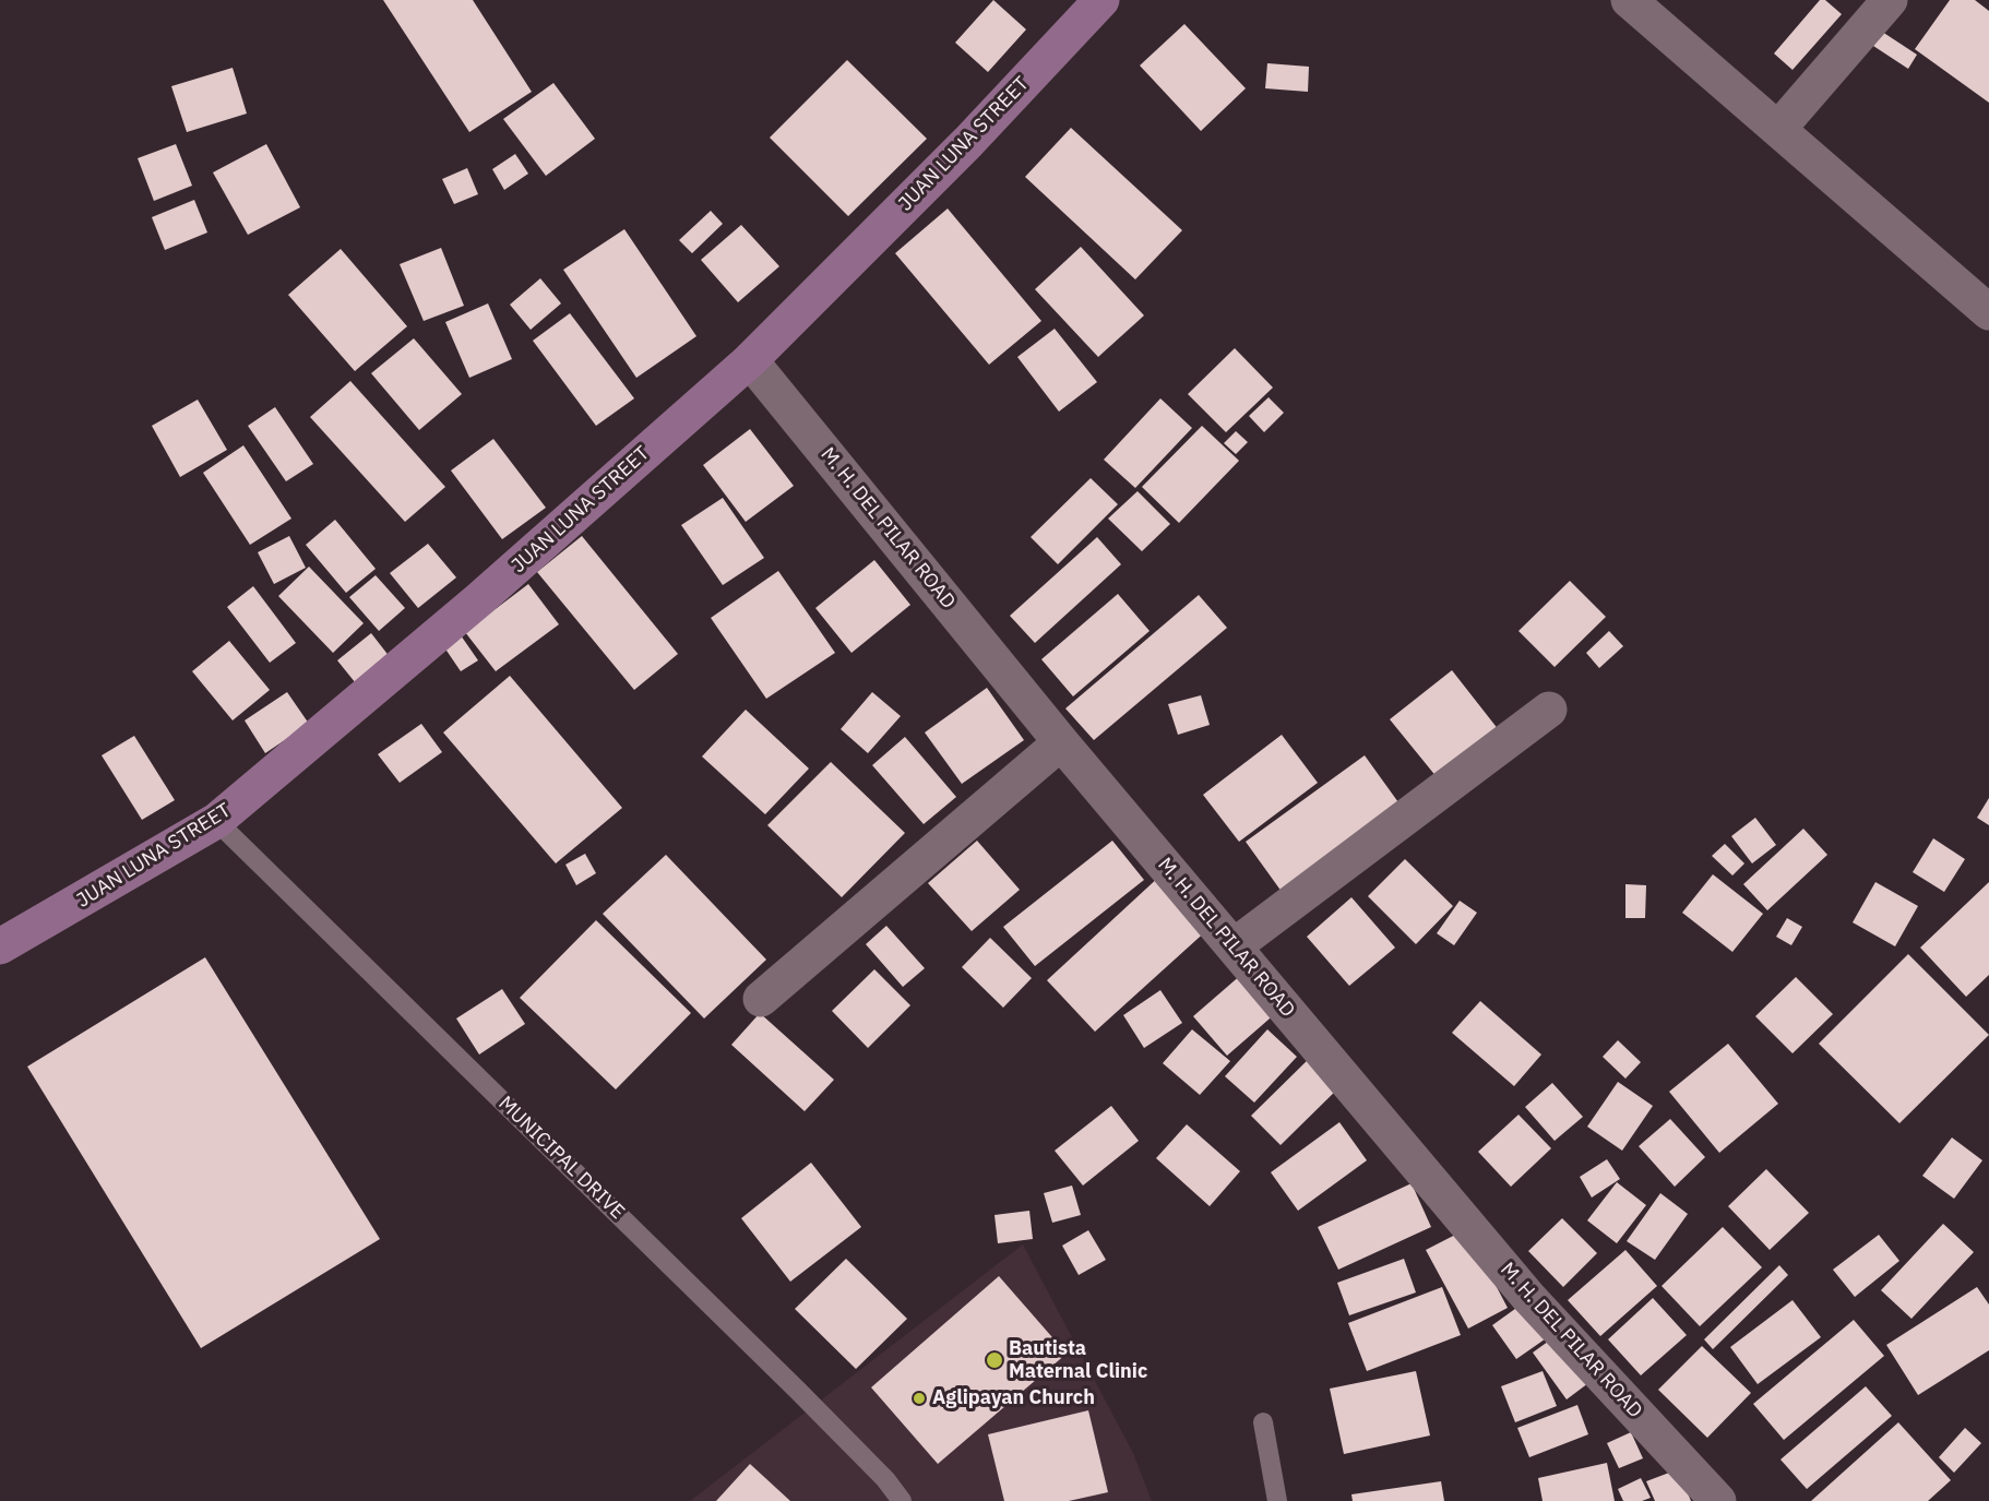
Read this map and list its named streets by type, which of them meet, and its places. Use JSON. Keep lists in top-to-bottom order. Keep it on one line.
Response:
{"streets":{"street":["JUAN LUNA STREET","M. H. DEL PILAR ROAD"],"lane":["MUNICIPAL DRIVE"]},"crossings":[["JUAN LUNA STREET","M. H. DEL PILAR ROAD"],["JUAN LUNA STREET","MUNICIPAL DRIVE"]],"places":["Bautista Maternal Clinic","Aglipayan Church"]}
